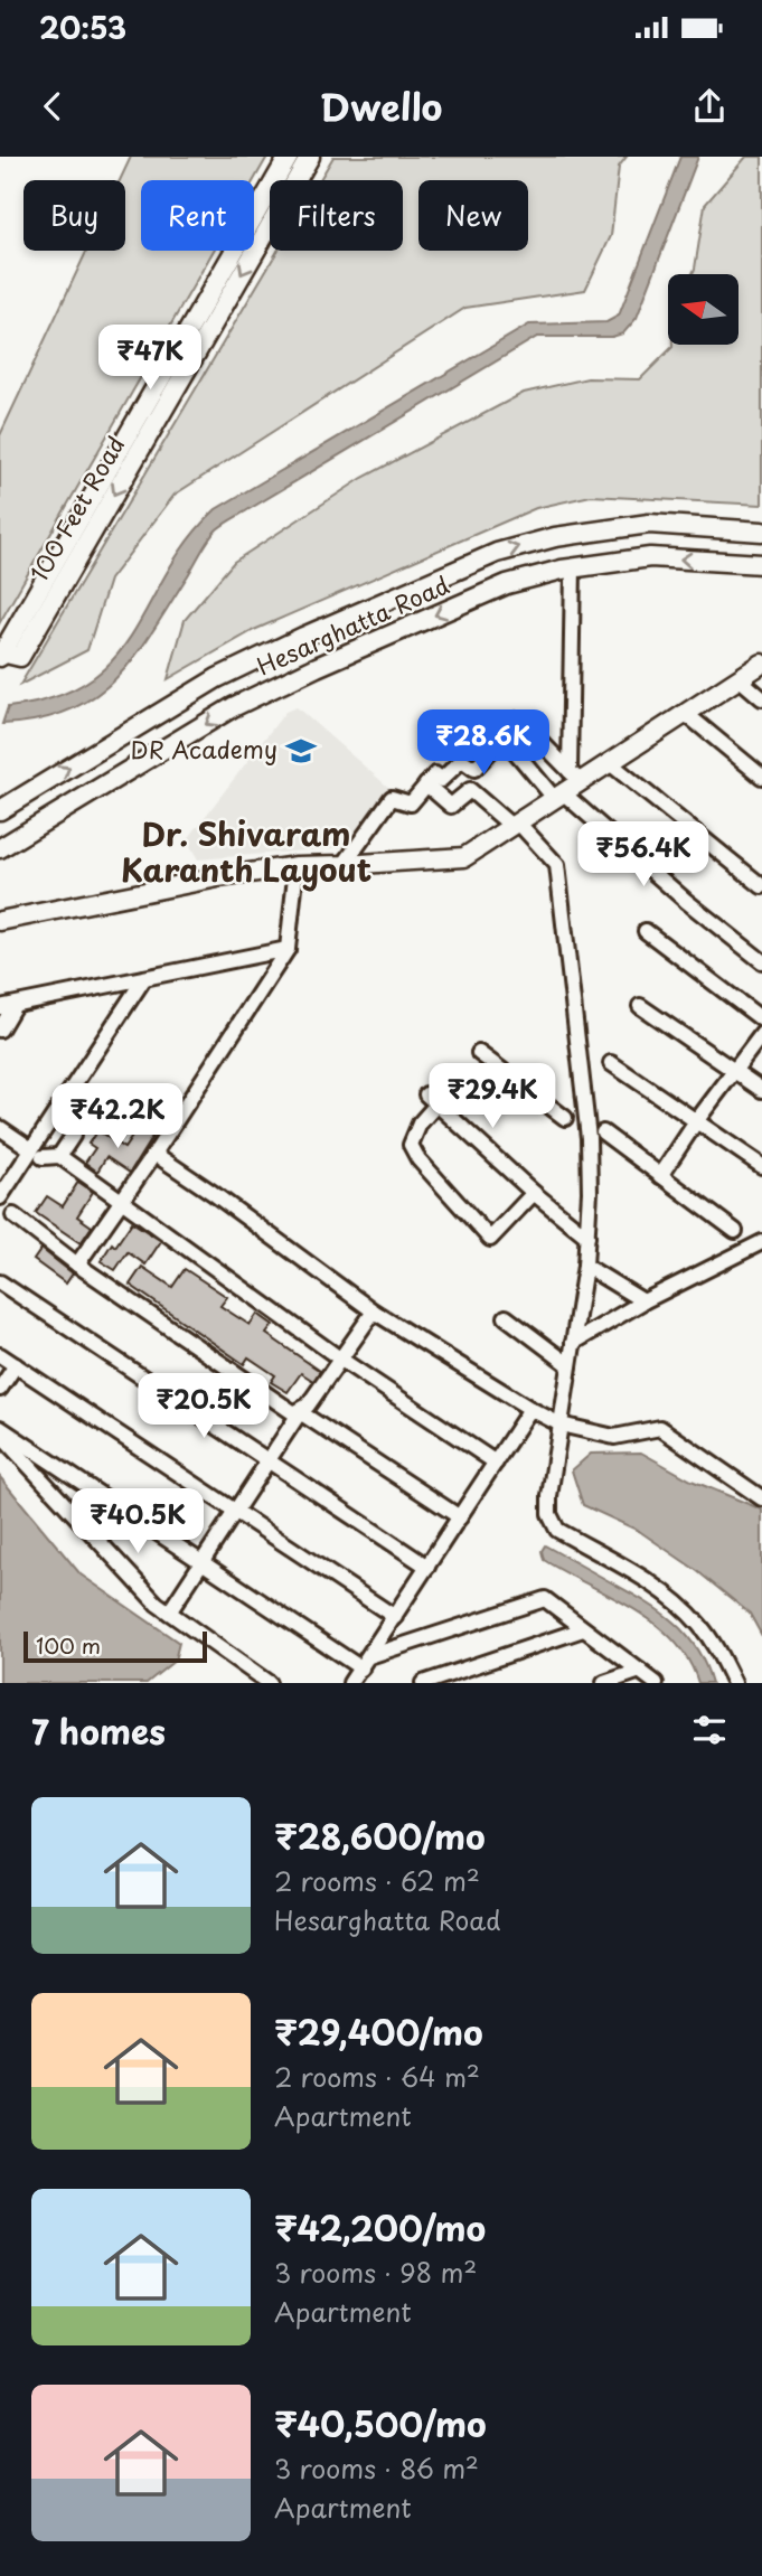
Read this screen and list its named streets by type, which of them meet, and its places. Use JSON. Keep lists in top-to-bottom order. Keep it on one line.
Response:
{"streets":{"main road":["100 Feet Road","Hesarghatta Road"]},"districts":["Dr. Shivaram Karanth Layout"],"places":{"school or university":["DR Academy"]},"scale_bar":"100 m","north":"left","page":{"status":"20:53","header":"Dwello","chip":["Buy","Rent","Filters","New"],"price":["₹47K","₹28.6K","₹56.4K","₹29.4K","₹42.2K","₹20.5K","₹40.5K"],"scale":"100 m","heading":"7 homes","list":[{"name":"₹28,600/mo","note":"2 rooms · 62 m² · Hesarghatta Road"},{"name":"₹29,400/mo","note":"2 rooms · 64 m² · Apartment"},{"name":"₹42,200/mo","note":"3 rooms · 98 m² · Apartment"},{"name":"₹40,500/mo","note":"3 rooms · 86 m² · Apartment"}]}}
